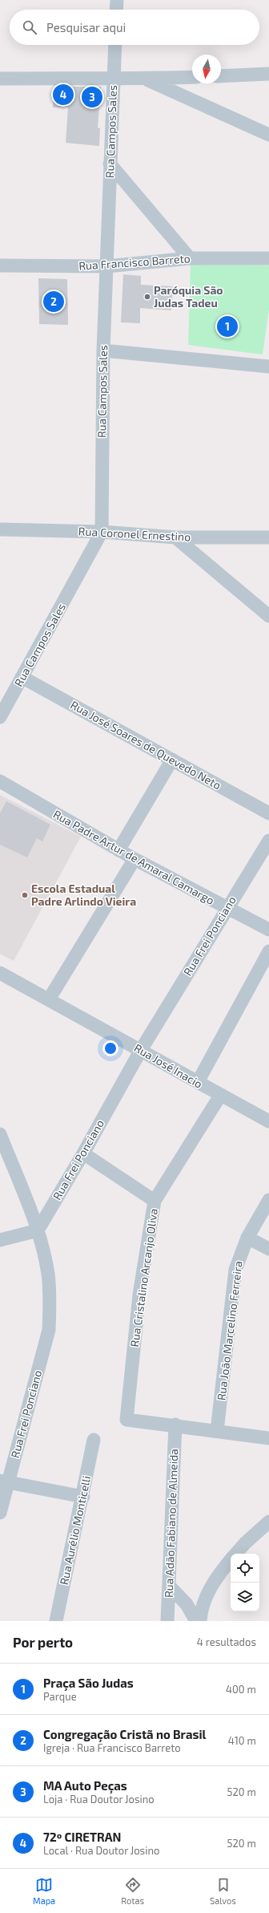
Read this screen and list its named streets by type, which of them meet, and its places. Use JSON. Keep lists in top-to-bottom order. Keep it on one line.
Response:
{"streets":{"street":["Rua Campos Sales","Rua Francisco Barreto","Rua Coronel Ernestino","Rua José Soares de Quevedo Neto","Rua Padre Artur de Amaral Camargo","Rua Frei Ponciano","Rua José Inacio","Rua Cristalino Arcanjo Oliva","Rua João Marcelino Ferreira","Rua Adão Fabiano de Almeida","Rua Aurélio Monticelli"]},"crossings":[["Rua Campos Sales","Rua Francisco Barreto"],["Rua Campos Sales","Rua Coronel Ernestino"],["Rua Campos Sales","Rua José Soares de Quevedo Neto"],["Rua Padre Artur de Amaral Camargo","Rua Frei Ponciano"],["Rua Frei Ponciano","Rua José Inacio"],["Rua José Inacio","Rua Cristalino Arcanjo Oliva"],["Rua Cristalino Arcanjo Oliva","Rua Adão Fabiano de Almeida"]],"places":["Paróquia São Judas Tadeu","Escola Estadual Padre Arlindo Vieira"],"north":"bottom","page":{"search":"Pesquisar aqui","pins":["4","3","2","1"],"heading":["Por perto","4 resultados"],"list":[{"mark":"1","name":"Praça São Judas","note":"Parque","value":"400 m"},{"mark":"2","name":"Congregação Cristã no Brasil","note":"Igreja · Rua Francisco Barreto","value":"410 m"},{"mark":"3","name":"MA Auto Peças","note":"Loja · Rua Doutor Josino","value":"520 m"},{"mark":"4","name":"72º CIRETRAN","note":"Local · Rua Doutor Josino","value":"520 m"}],"nav":["Mapa","Rotas","Salvos"]}}
